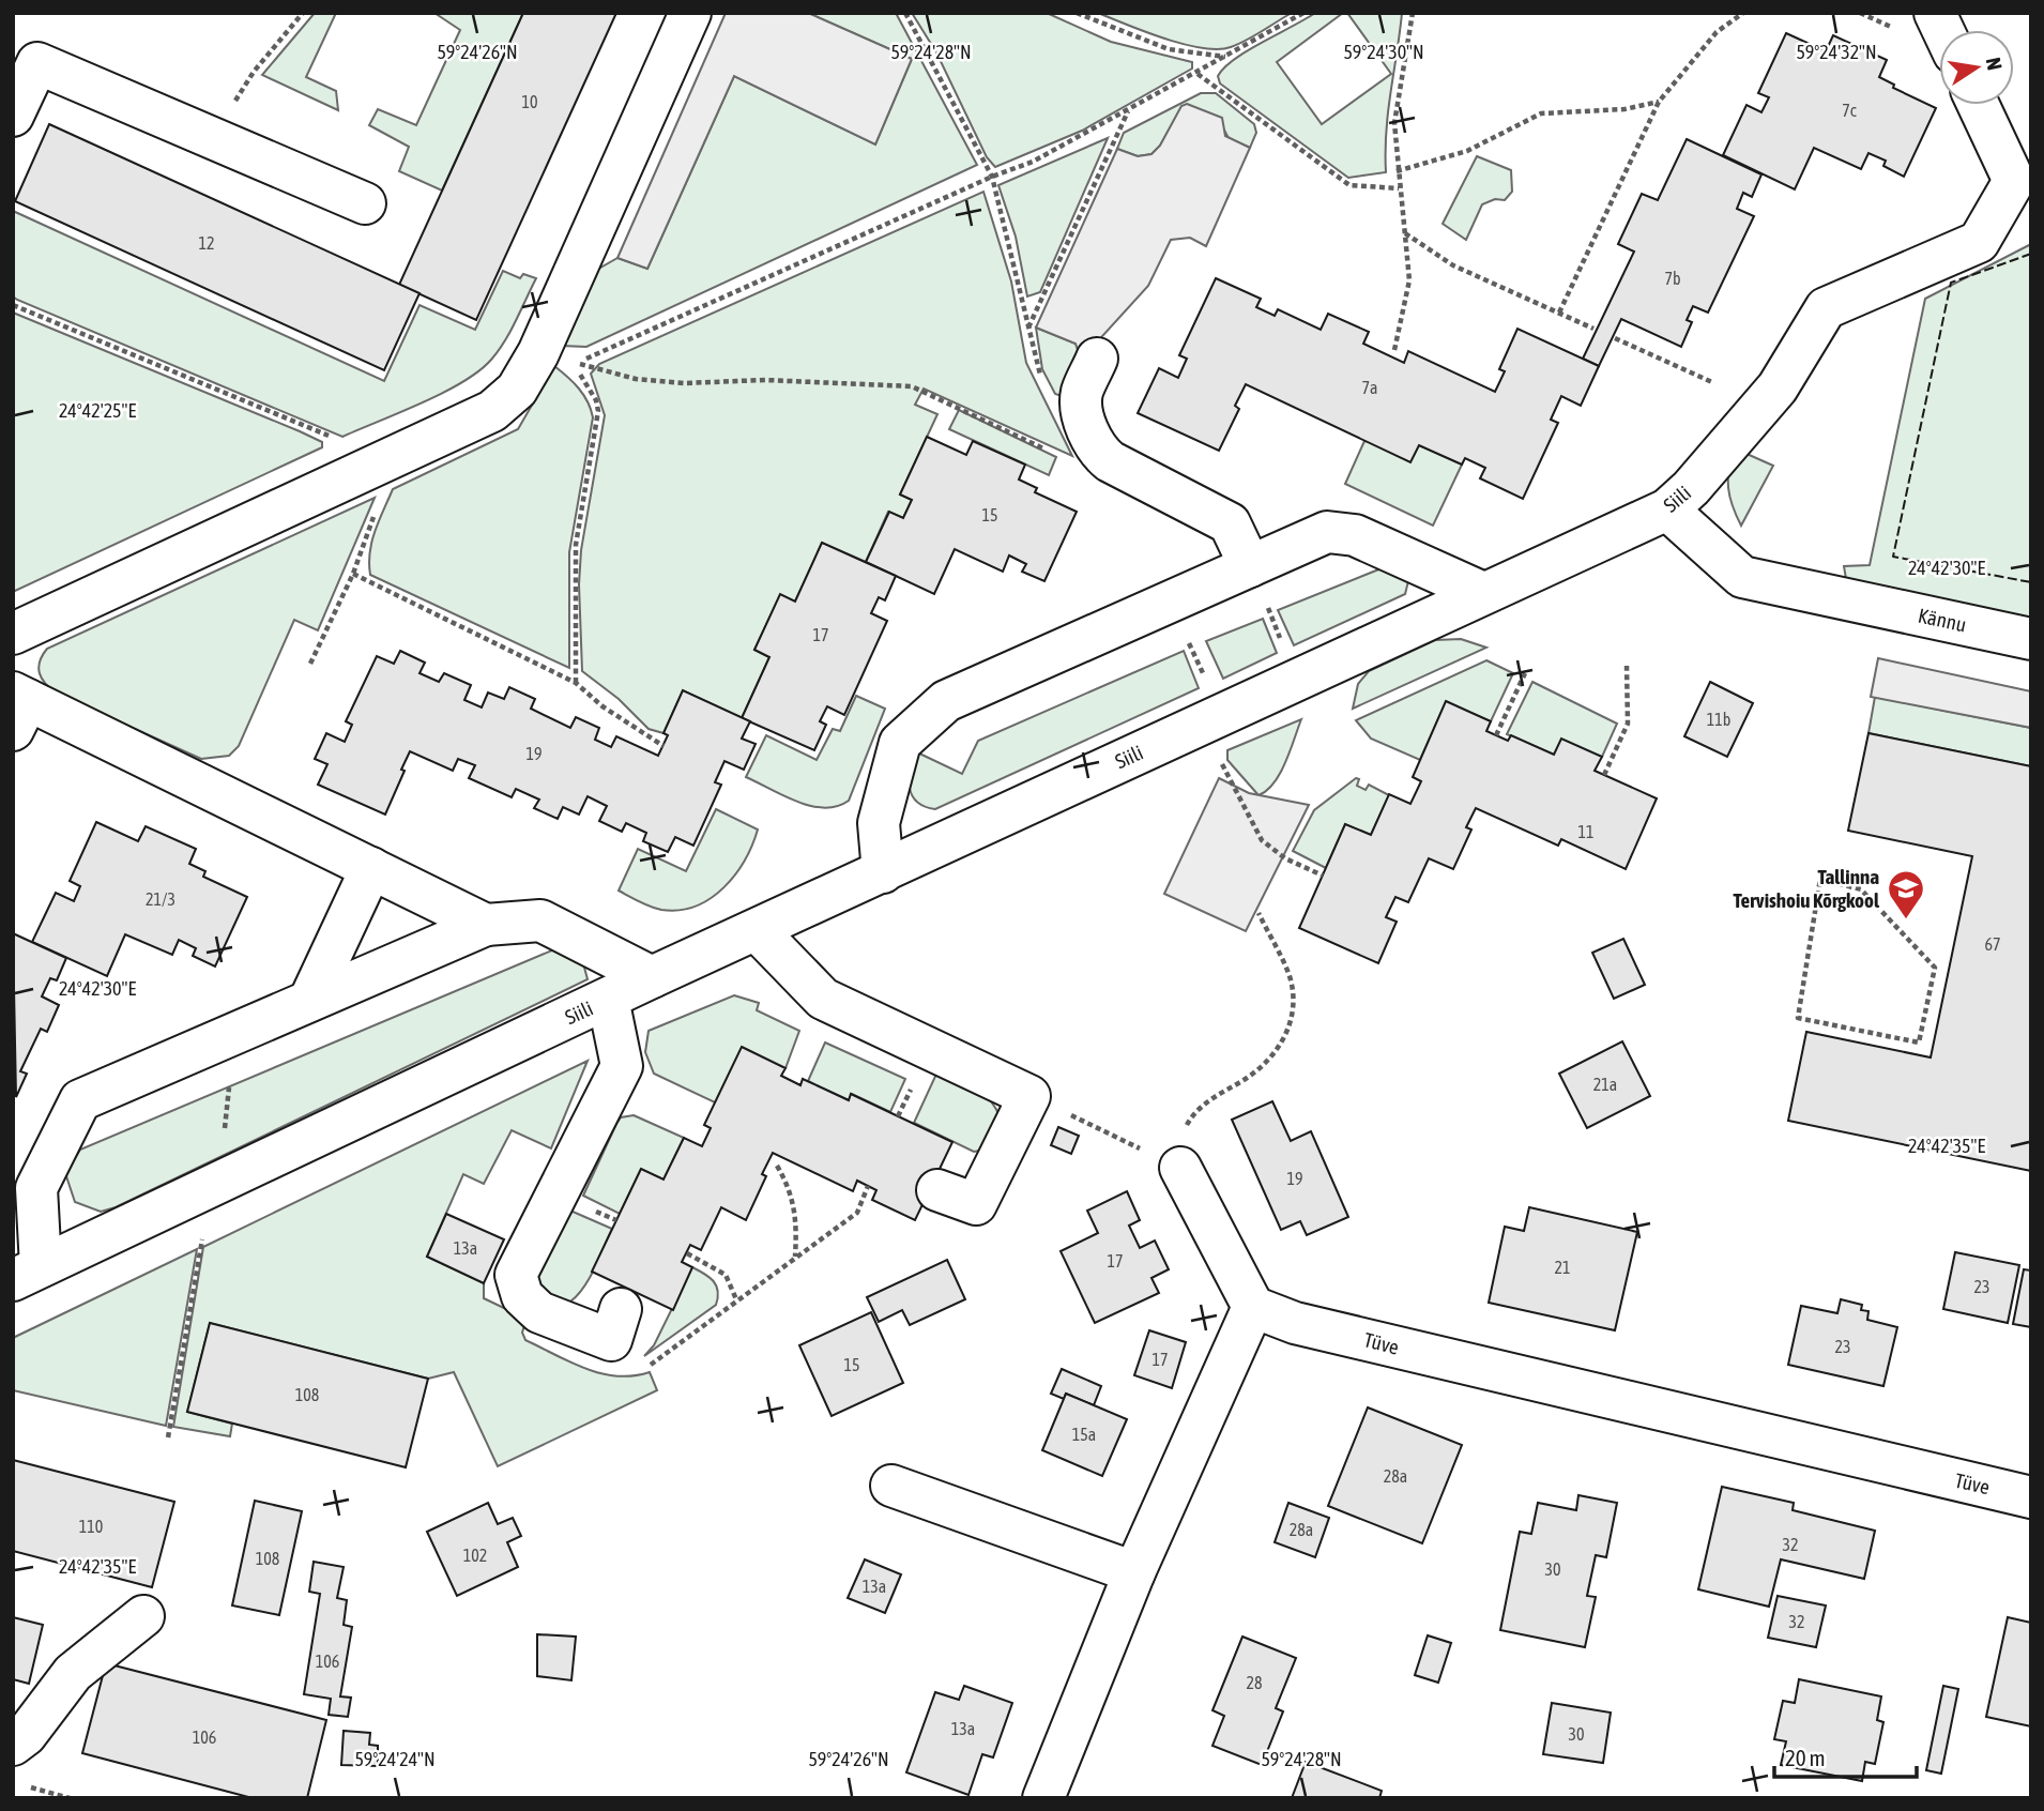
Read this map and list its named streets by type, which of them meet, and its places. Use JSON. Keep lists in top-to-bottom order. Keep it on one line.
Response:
{"streets":{"street":["Siili","Kännu","Tüve"]},"crossings":[["Siili","Kännu"]],"places":{"school or university":["Tallinna Tervishoiu Kõrgkool"]},"house_numbers":["10","7c","12","7b","7a","15","17","11b","19","11","21/3","67","21a","19","13a","17","21","23","23","17","15","108","15a","28a","110","28a","32","102","108","30","13a","32","106","28","13a","30","106"],"scale_bar":"20 m","north":"right","coordinates":["59°24'26\"N","59°24'28\"N","59°24'30\"N","59°24'32\"N","24°42'25\"E","24°42'30\"E","24°42'35\"E","59°24'24\"N"]}
